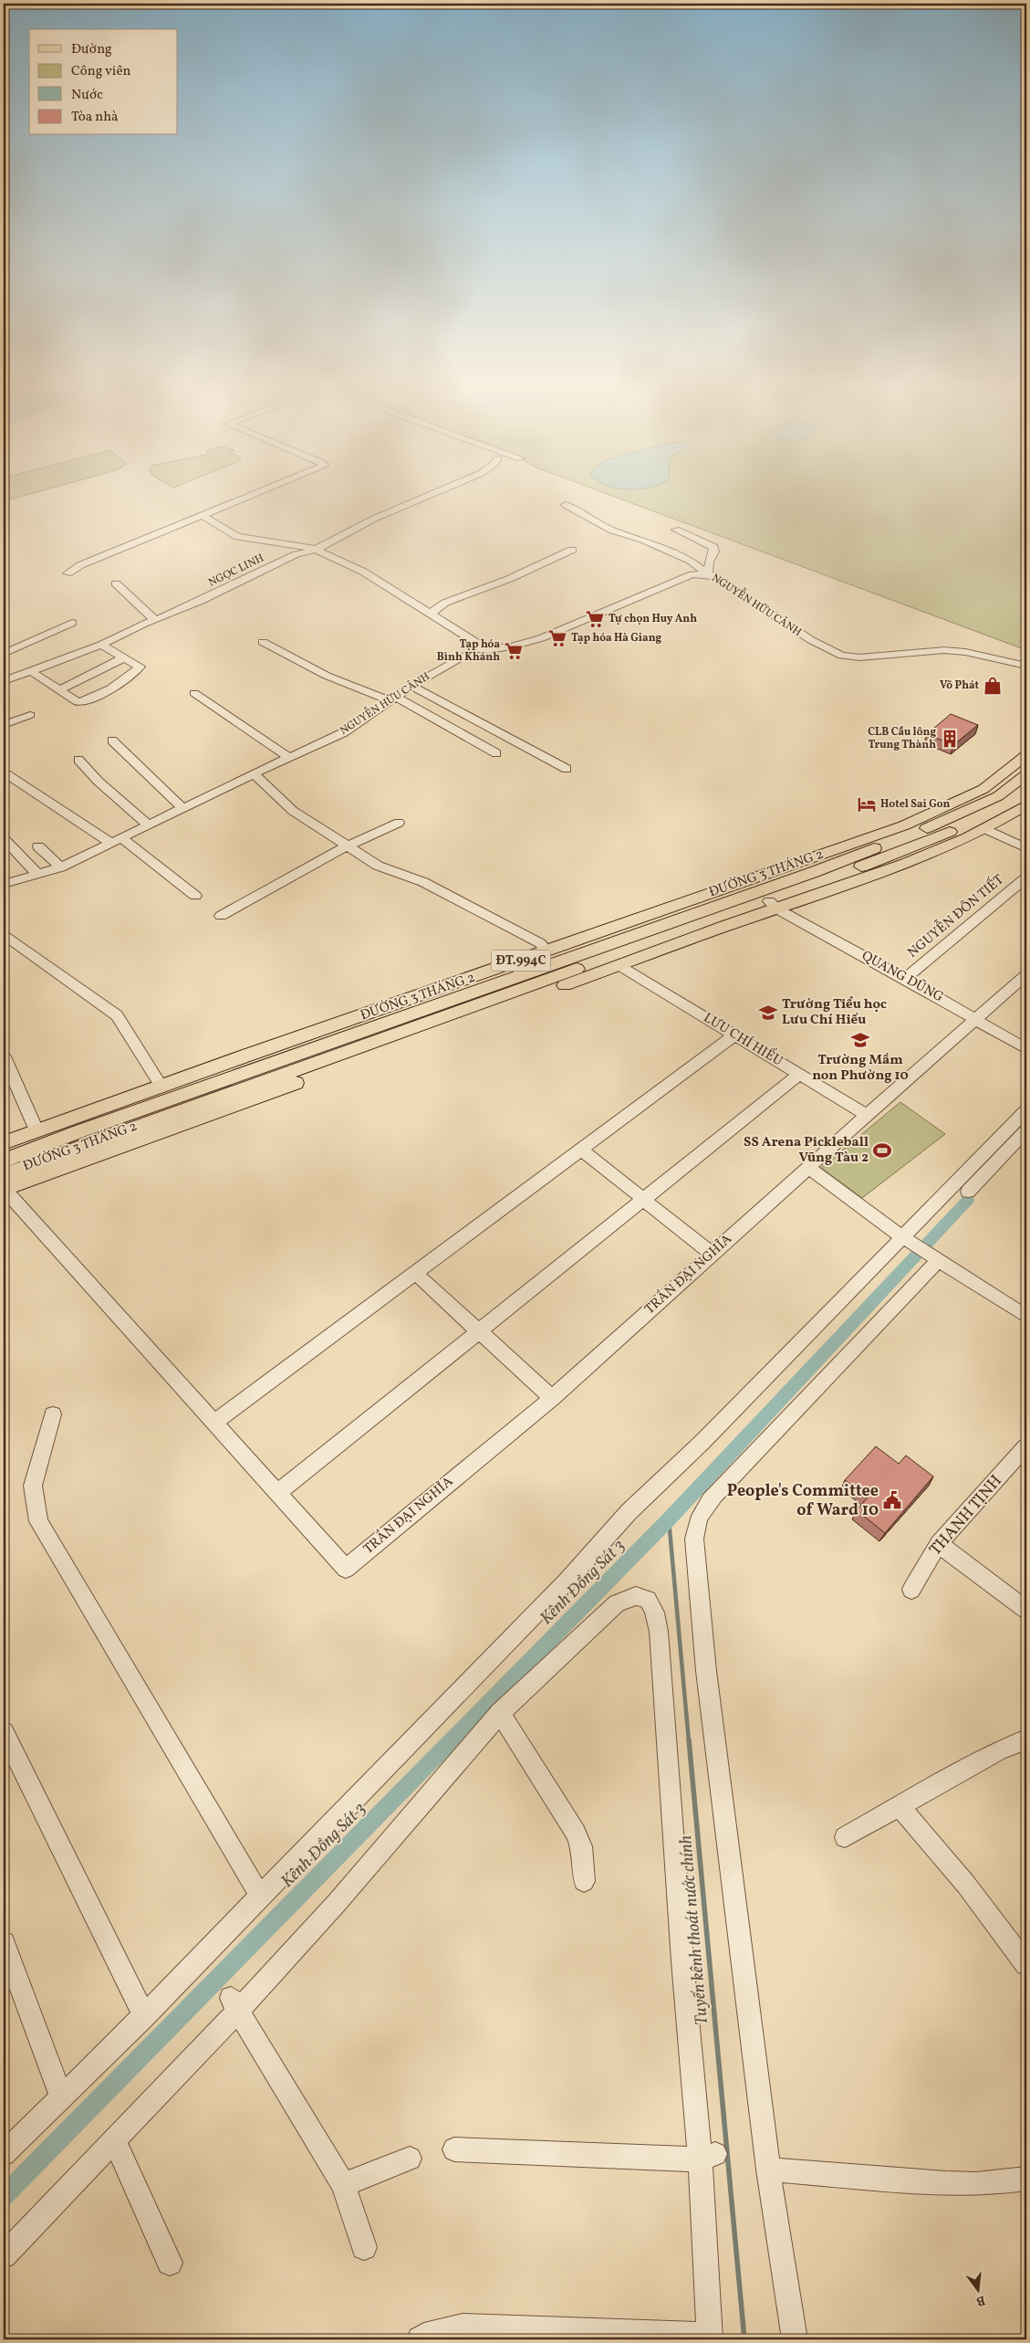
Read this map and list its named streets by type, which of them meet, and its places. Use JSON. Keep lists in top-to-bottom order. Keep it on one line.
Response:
{"streets":{"main road":["ĐƯỜNG 3 THÁNG 2","ĐT.994C"],"street":["NGỌC LINH","NGUYỄN HỮU CẢNH","NGUYỄN ĐÔN TIẾT","QUANG DŨNG","LƯU CHÍ HIẾU","TRẦN ĐẠI NGHĨA","THANH TỊNH"]},"crossings":[["ĐƯỜNG 3 THÁNG 2","QUANG DŨNG"],["ĐƯỜNG 3 THÁNG 2","LƯU CHÍ HIẾU"],["NGUYỄN ĐÔN TIẾT","QUANG DŨNG"],["QUANG DŨNG","TRẦN ĐẠI NGHĨA"],["LƯU CHÍ HIẾU","TRẦN ĐẠI NGHĨA"]],"water":["Kênh Đồng Sát 3","Tuyến kênh thoát nước chính"],"places":{"supermarket":["Tự chọn Huy Anh","Tạp hóa Hà Giang","Tạp hóa Bình Khánh"],"shop":["Võ Phát"],"building":["CLB Cầu lông Trung Thành"],"hotel":["Hotel Sai Gon"],"school or university":["Trường Tiểu học Lưu Chí Hiếu","Trường Mầm non Phường 10"],"sports":["SS Arena Pickleball Vũng Tàu 2"],"public building":["People's Committee of Ward 10"]},"legend":["Đường","Công viên","Nước","Tòa nhà"],"north":"bottom"}
